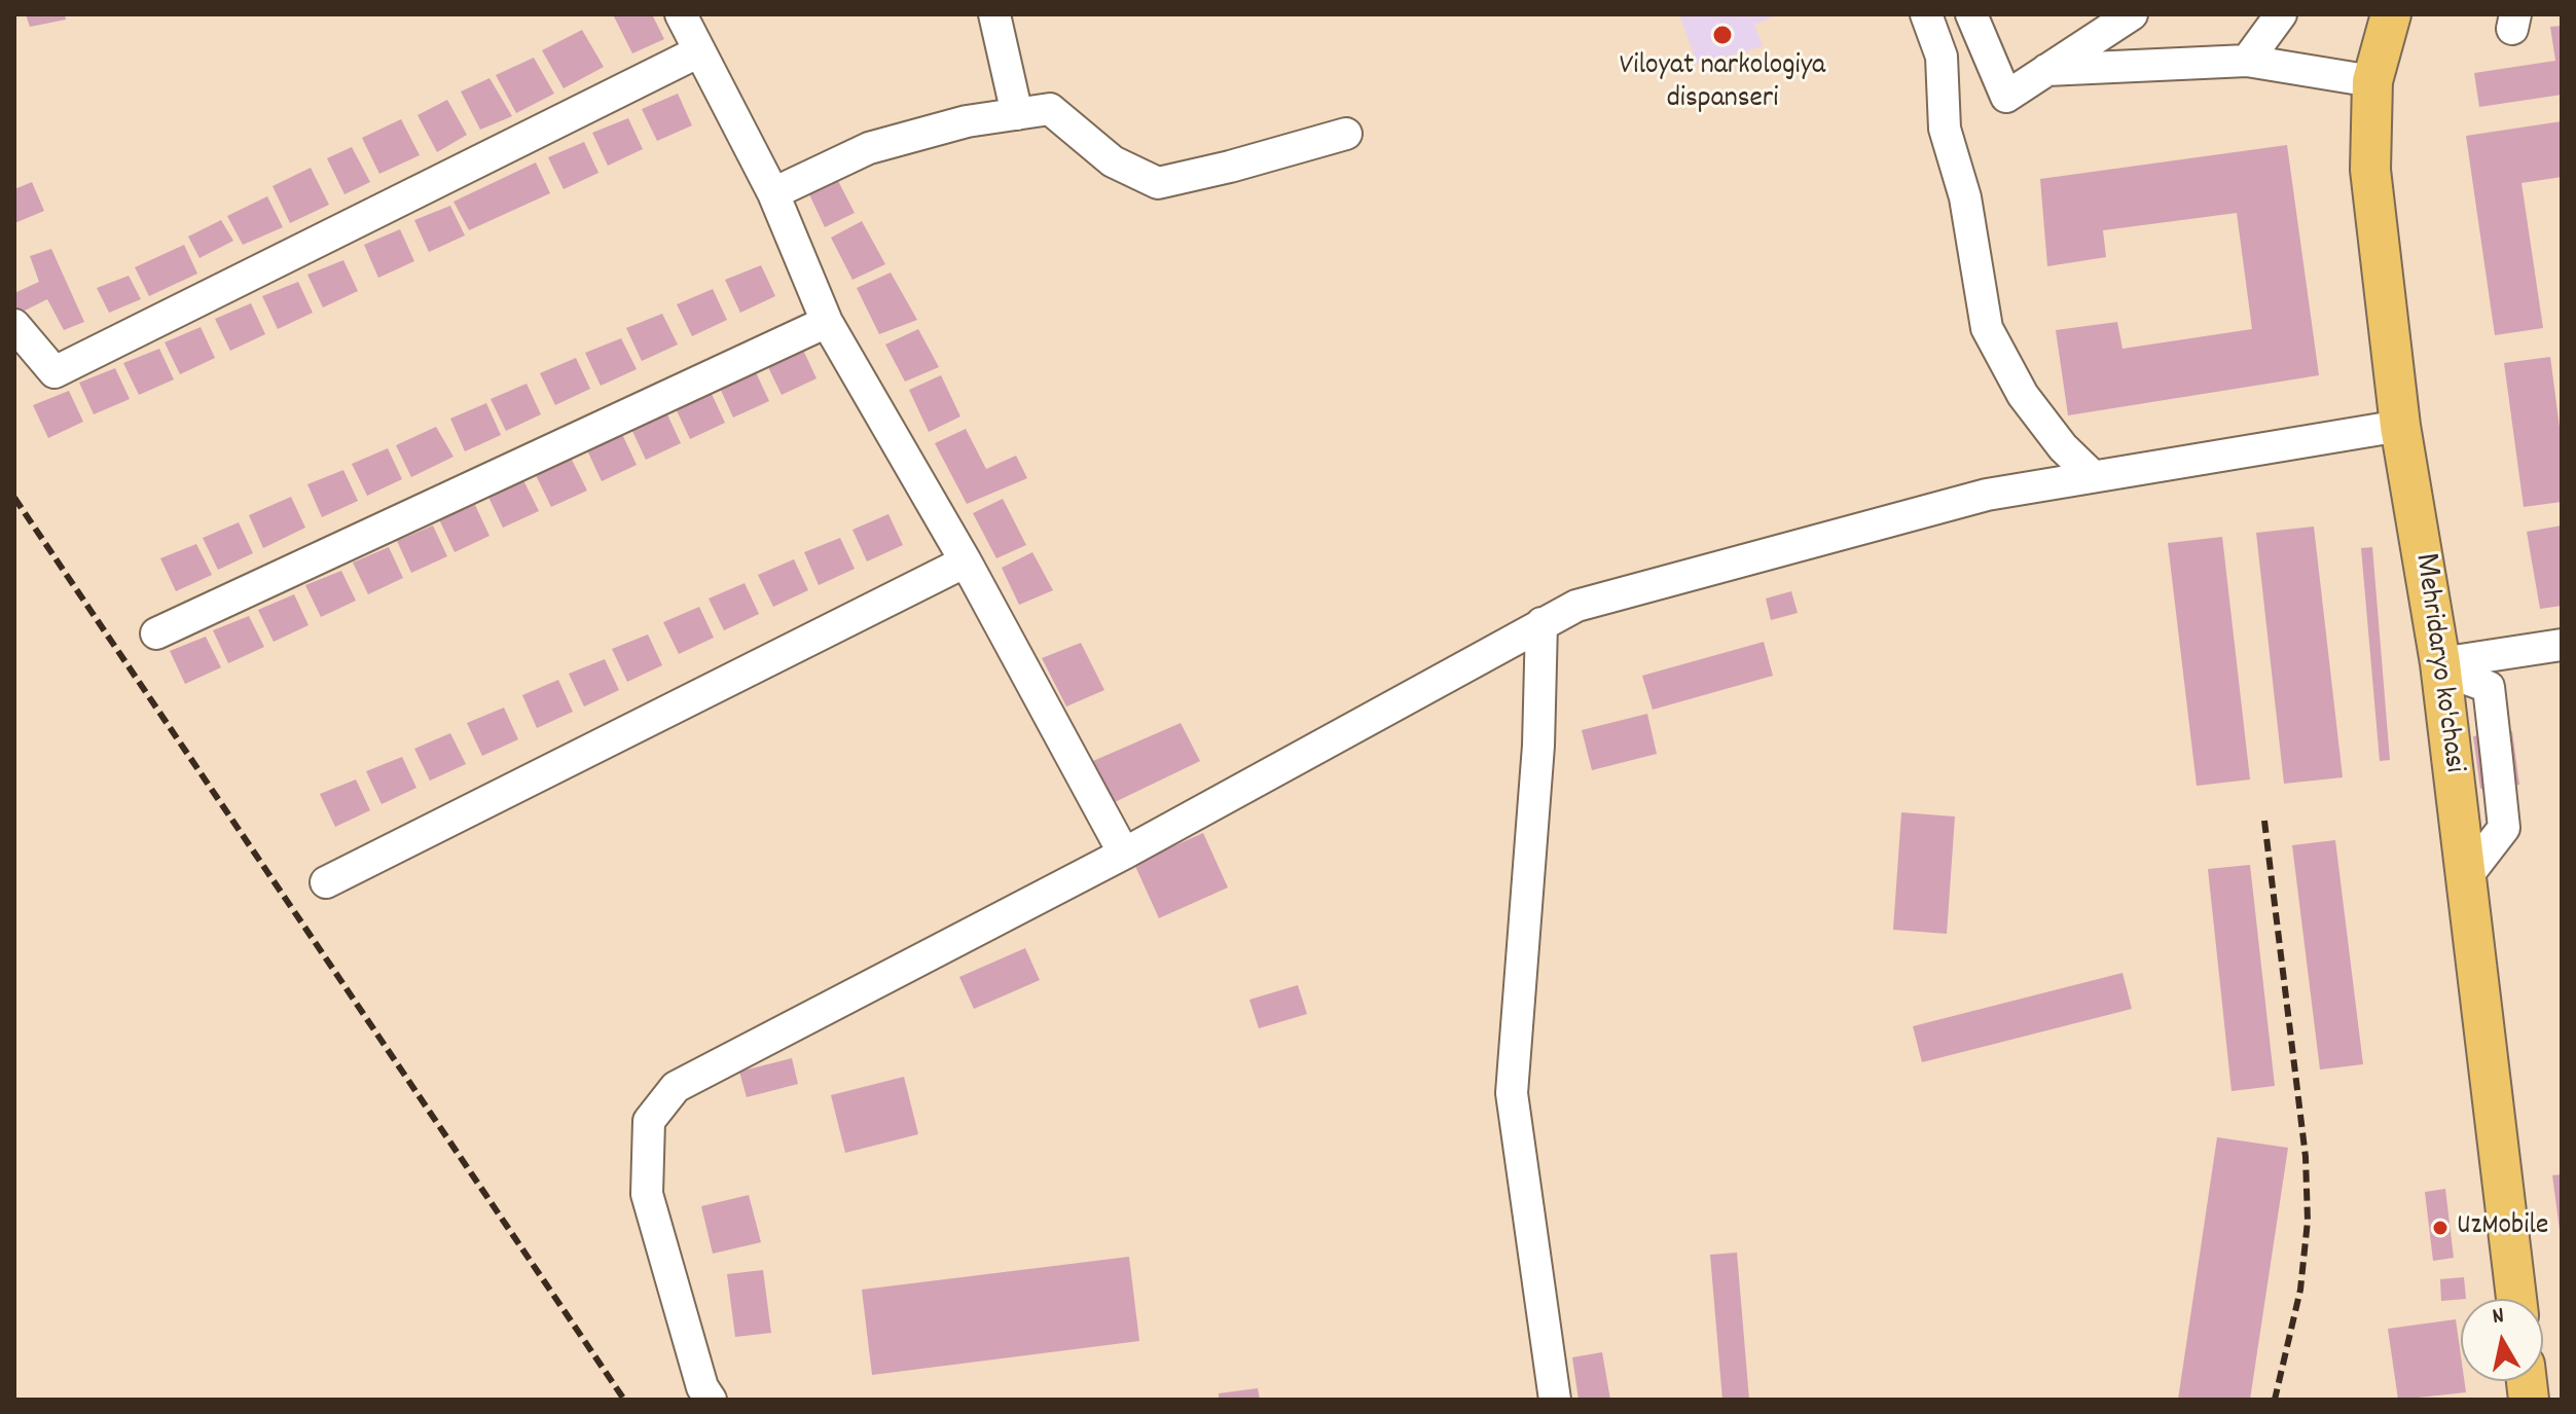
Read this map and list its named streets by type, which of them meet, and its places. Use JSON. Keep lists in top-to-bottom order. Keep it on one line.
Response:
{"streets":{"main road":["Мehridaryo ko'chasi"]},"places":["Viloyat narkologiya dispanseri","UzMobile"],"north":"top"}
